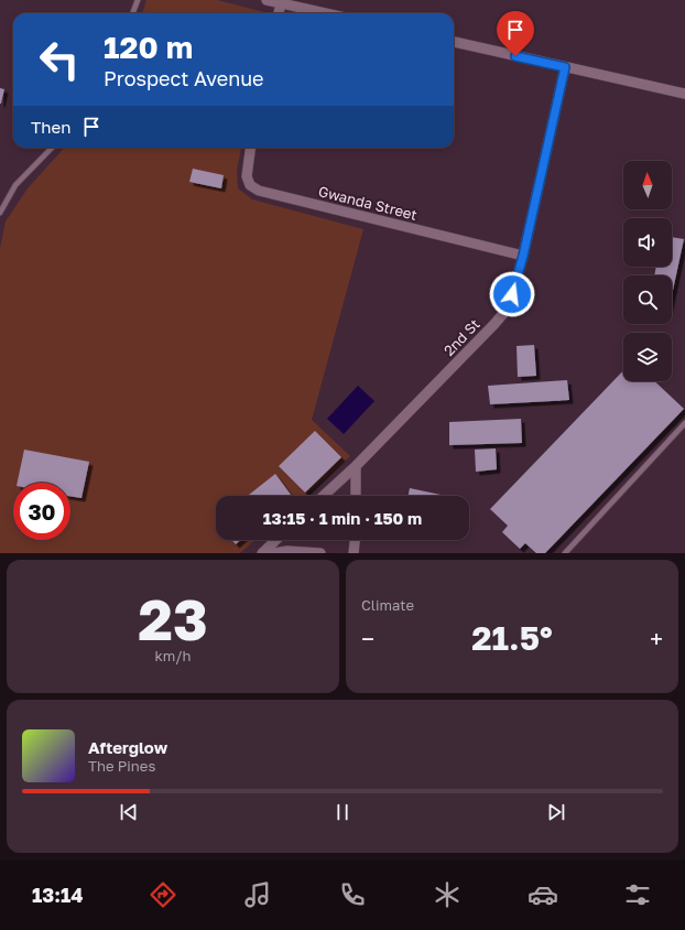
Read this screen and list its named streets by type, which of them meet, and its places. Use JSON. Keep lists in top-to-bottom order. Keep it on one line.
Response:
{"streets":{"street":["Gwanda Street","2nd St"]},"crossings":[["Gwanda Street","2nd St"]],"north":"top","page":{"turn":["120 m","Prospect Avenue"],"then":"Then","limit":"30","trip":"13:15 · 1 min · 150 m","tile":[["23","km/h"],"Climate"],"heat":["−","21.5°","+"],"song":["Afterglow","The Pines"],"tabs":"13:14"}}
